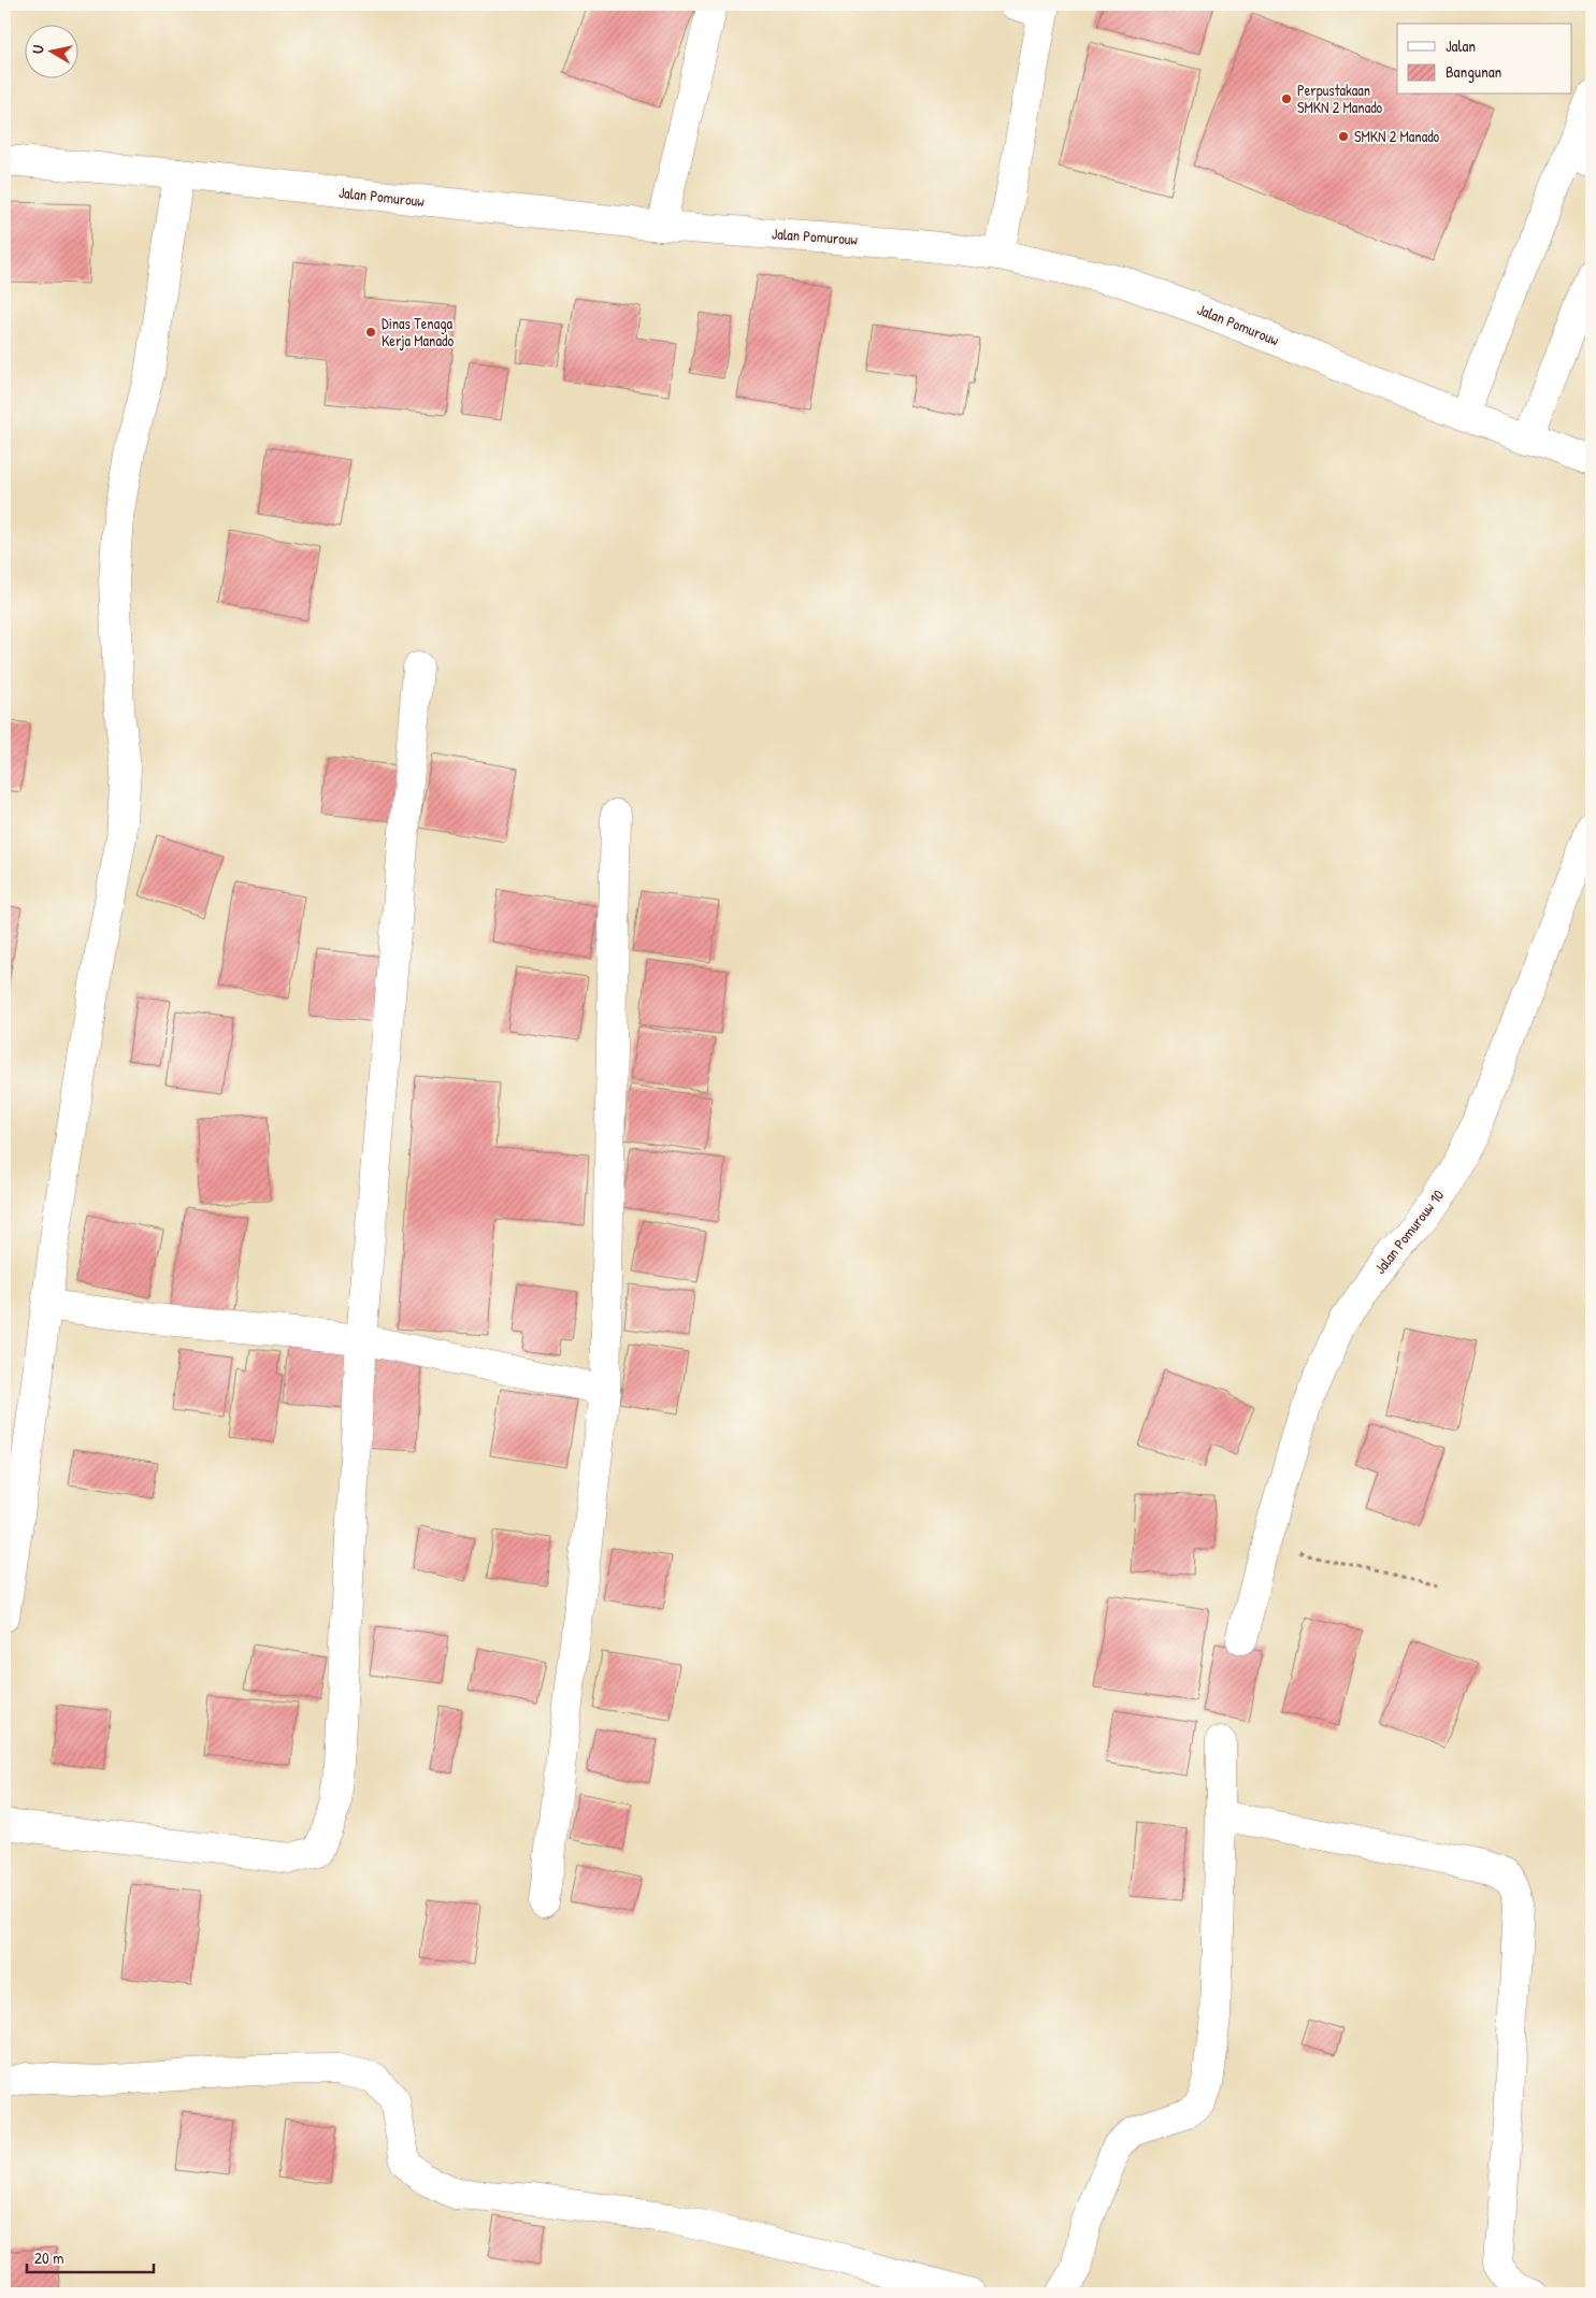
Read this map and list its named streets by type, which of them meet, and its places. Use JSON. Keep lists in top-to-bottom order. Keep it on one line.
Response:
{"streets":{"street":["Jalan Pomurouw","Jalan Pomurouw 10"]},"places":["Perpustakaan SMKN 2 Manado","SMKN 2 Manado","Dinas Tenaga Kerja Manado"],"legend":["Jalan","Bangunan"],"scale_bar":"20 m","north":"left"}
